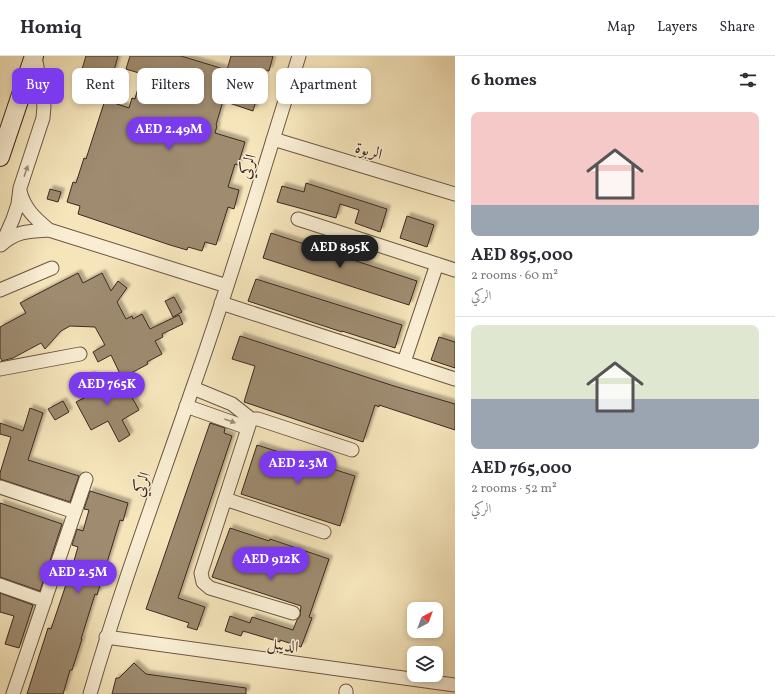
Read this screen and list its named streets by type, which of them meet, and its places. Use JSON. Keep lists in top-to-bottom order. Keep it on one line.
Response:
{"streets":{"street":["الربوة","الركي","الديبل"]},"crossings":[["الربوة","الركي"],["الركي","الديبل"]],"north":"top right","page":{"header":"Homiq","nav":["Map","Layers","Share"],"heading":"6 homes","chip":["Buy","Rent","Filters","New","Apartment"],"list":[{"name":"AED 895,000","note":"2 rooms · 60 m² · الركي"},{"name":"AED 765,000","note":"2 rooms · 52 m² · الركي"}],"price":["AED 2.49M","AED 895K","AED 765K","AED 2.3M","AED 912K","AED 2.5M"]}}
